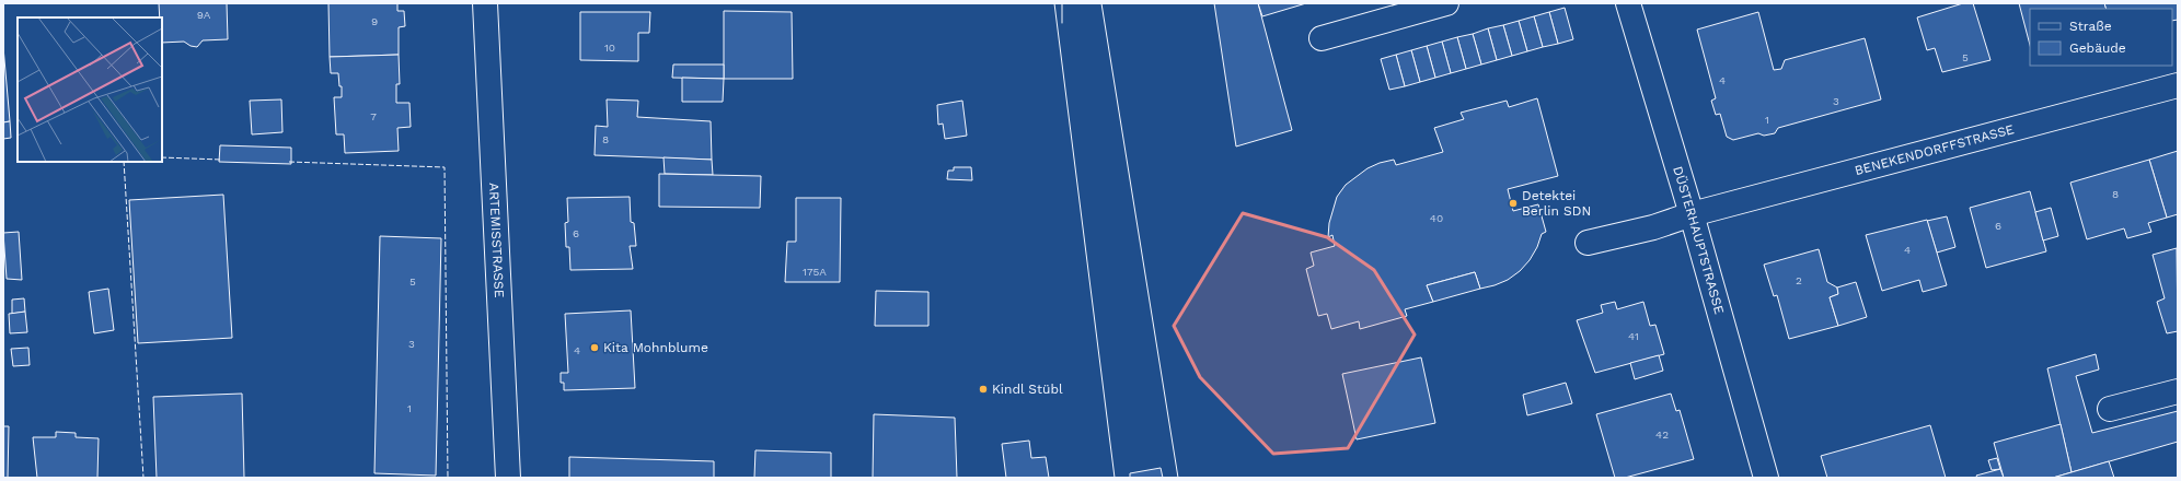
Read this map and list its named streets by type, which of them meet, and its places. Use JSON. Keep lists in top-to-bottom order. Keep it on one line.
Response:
{"streets":{"street":["BENEKENDORFFSTRASSE","ARTEMISSTRASSE","DÜSTERHAUPTSTRASSE"]},"crossings":[["BENEKENDORFFSTRASSE","DÜSTERHAUPTSTRASSE"]],"places":["Detektei Berlin SDN","Kita Mohnblume","Kindl Stübl"],"house_numbers":["9A","9","10","5","4","3","7","1","8","8","40","6","6","4","175A","2","5","41","3","4","1","42"],"legend":["Straße","Gebäude"]}
